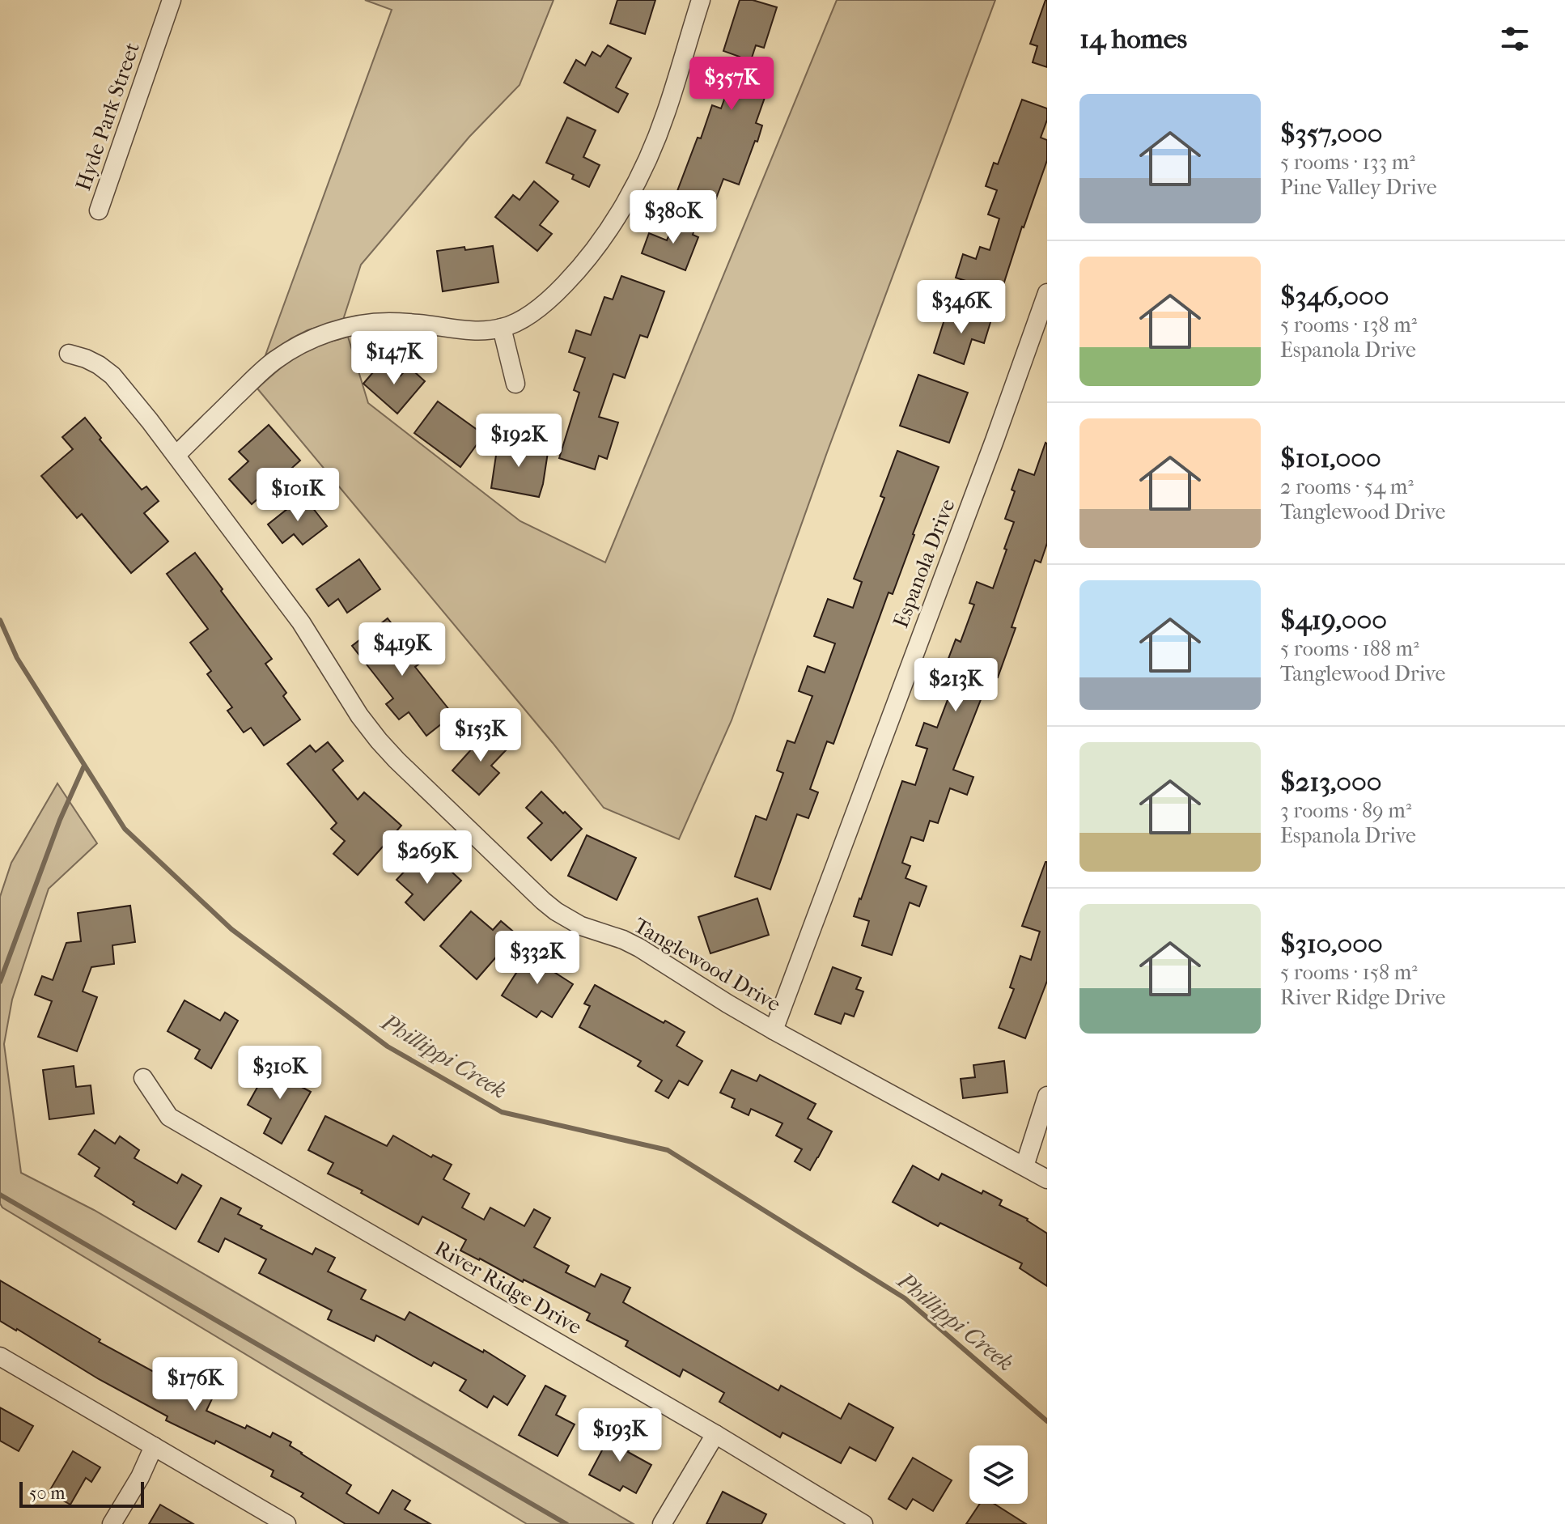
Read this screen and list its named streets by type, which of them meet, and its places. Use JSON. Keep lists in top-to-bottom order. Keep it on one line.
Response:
{"streets":{"street":["Hyde Park Street","Espanola Drive","Tanglewood Drive","River Ridge Drive"]},"crossings":[["Espanola Drive","Tanglewood Drive"]],"water":["Phillippi Creek"],"scale_bar":"50 m","page":{"heading":"14 homes","price":["$357K","$380K","$346K","$147K","$192K","$101K","$419K","$213K","$153K","$269K","$332K","$310K","$176K","$193K"],"list":[{"name":"$357,000","note":"5 rooms · 133 m² · Pine Valley Drive"},{"name":"$346,000","note":"5 rooms · 138 m² · Espanola Drive"},{"name":"$101,000","note":"2 rooms · 54 m² · Tanglewood Drive"},{"name":"$419,000","note":"5 rooms · 188 m² · Tanglewood Drive"},{"name":"$213,000","note":"3 rooms · 89 m² · Espanola Drive"},{"name":"$310,000","note":"5 rooms · 158 m² · River Ridge Drive"}],"scale":"50 m"}}
